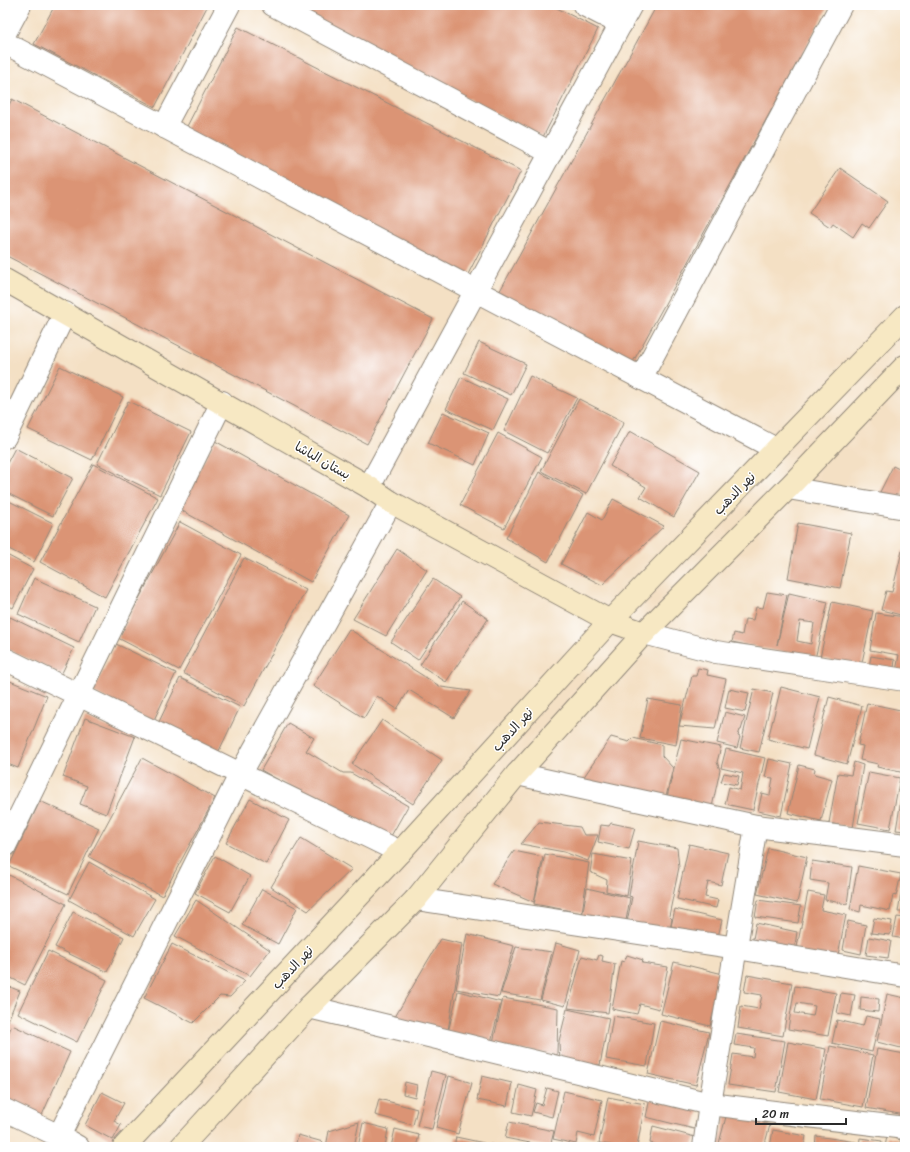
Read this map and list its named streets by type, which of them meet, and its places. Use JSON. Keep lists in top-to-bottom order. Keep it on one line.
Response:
{"streets":{"main road":["بستان الباشا","نهر الدهب"]},"crossings":[["بستان الباشا","نهر الدهب"]],"scale_bar":"20 m"}
